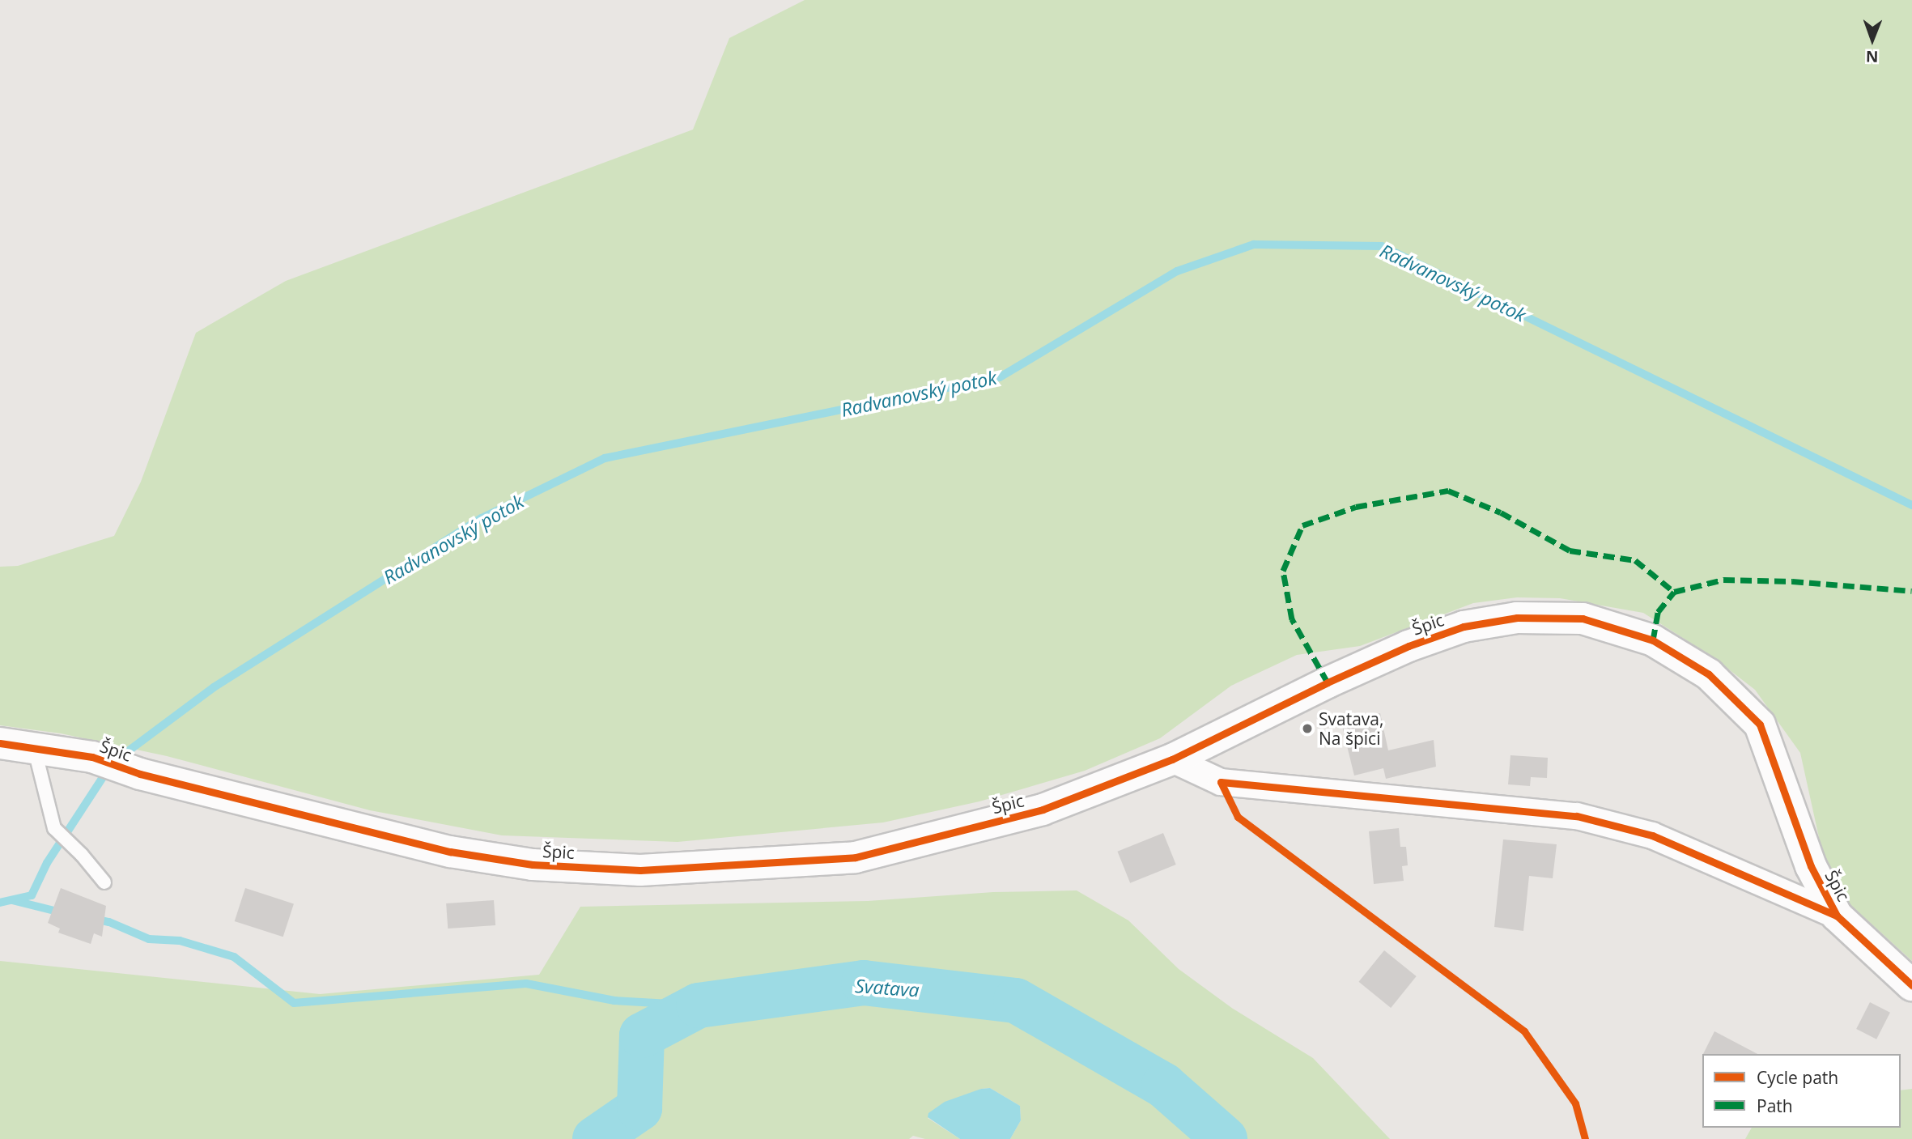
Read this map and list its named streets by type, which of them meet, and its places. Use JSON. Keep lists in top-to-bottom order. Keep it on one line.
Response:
{"streets":{"street":["Špic"]},"water":["Radvanovský potok","Svatava"],"places":["Svatava, Na špici"],"legend":["Cycle path","Path"],"north":"bottom"}
